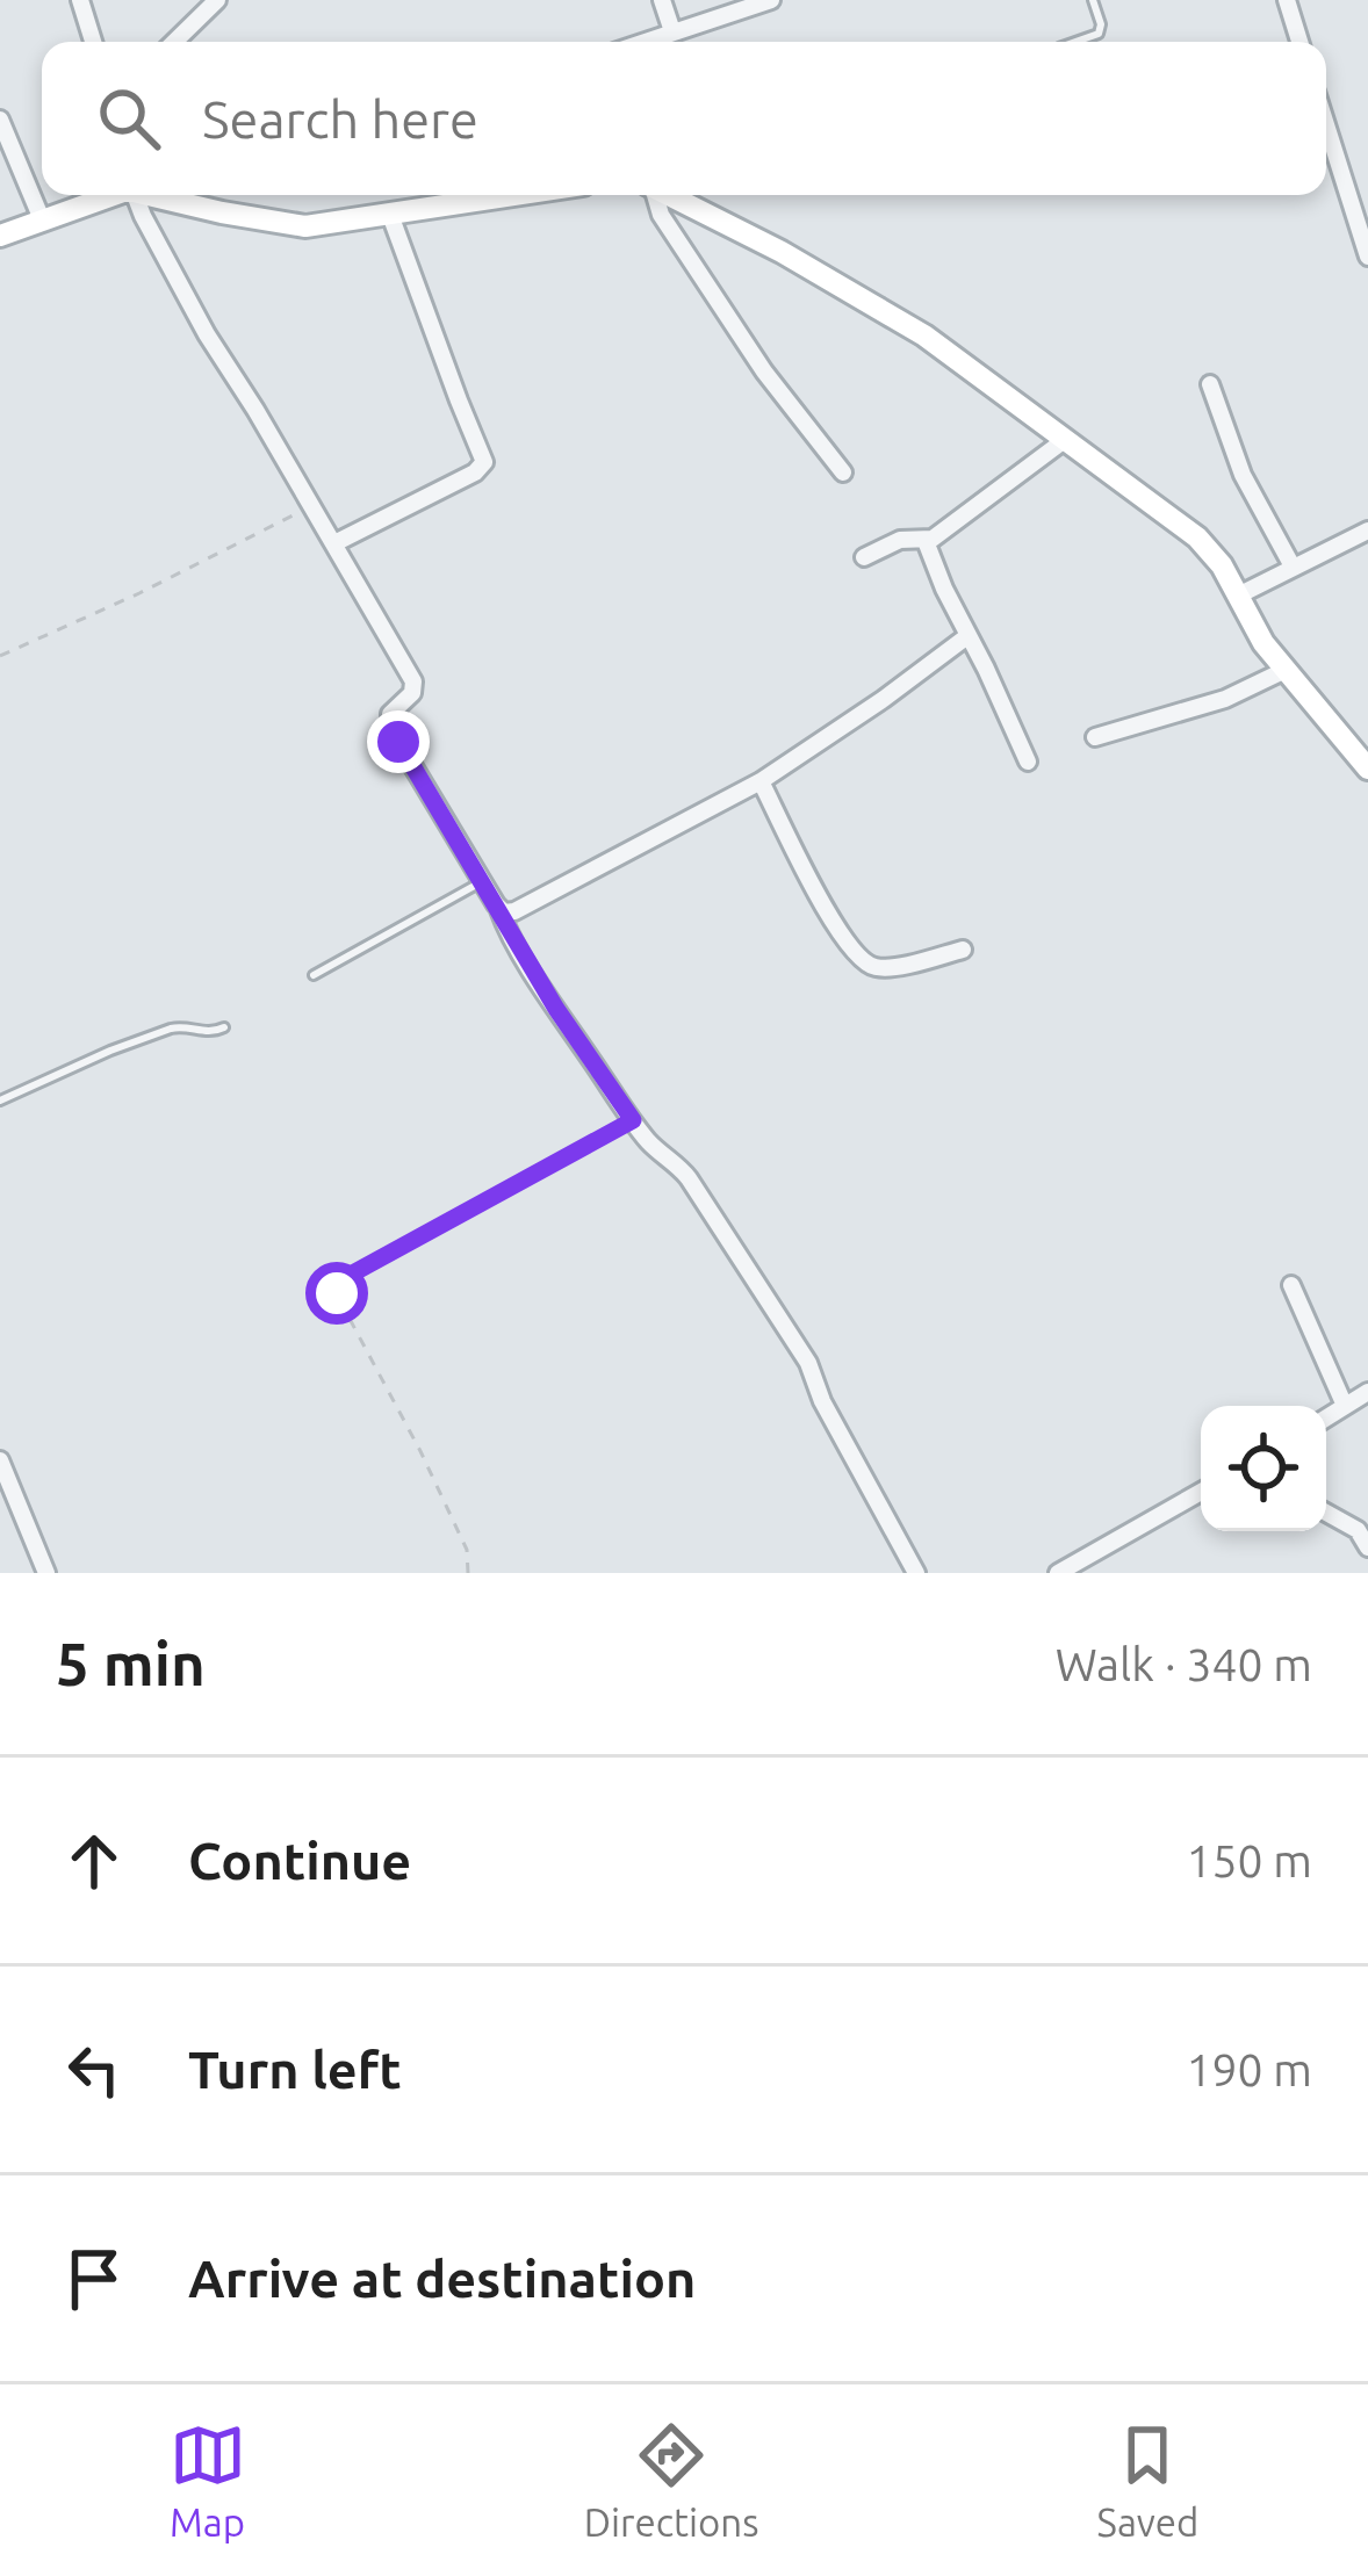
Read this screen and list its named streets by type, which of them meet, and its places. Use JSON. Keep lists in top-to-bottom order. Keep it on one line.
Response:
{"page":{"search":"Search here","heading":["5 min","Walk · 340 m"],"list":[["Continue","150 m"],["Turn left","190 m"],"Arrive at destination"],"nav":["Map","Directions","Saved"]}}
